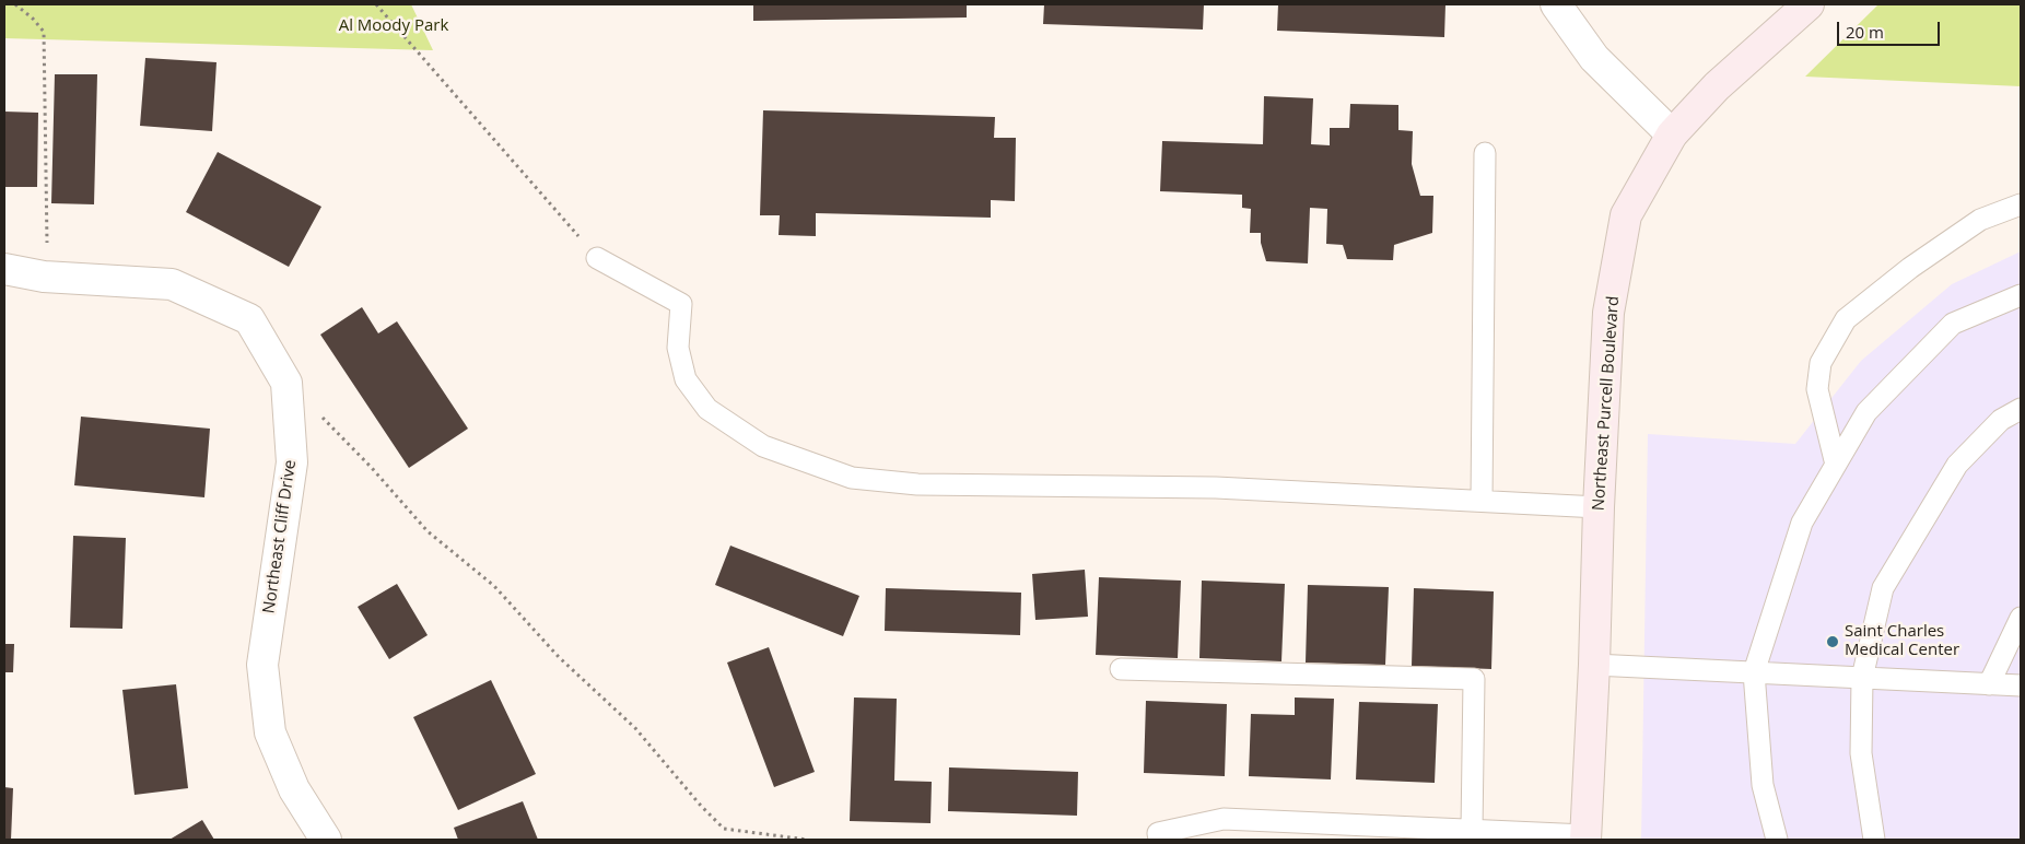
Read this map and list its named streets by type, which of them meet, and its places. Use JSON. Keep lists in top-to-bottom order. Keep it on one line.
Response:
{"streets":{"street":["Northeast Purcell Boulevard","Northeast Cliff Drive"]},"parks":["Al Moody Park"],"places":["Saint Charles Medical Center"],"scale_bar":"20 m"}
